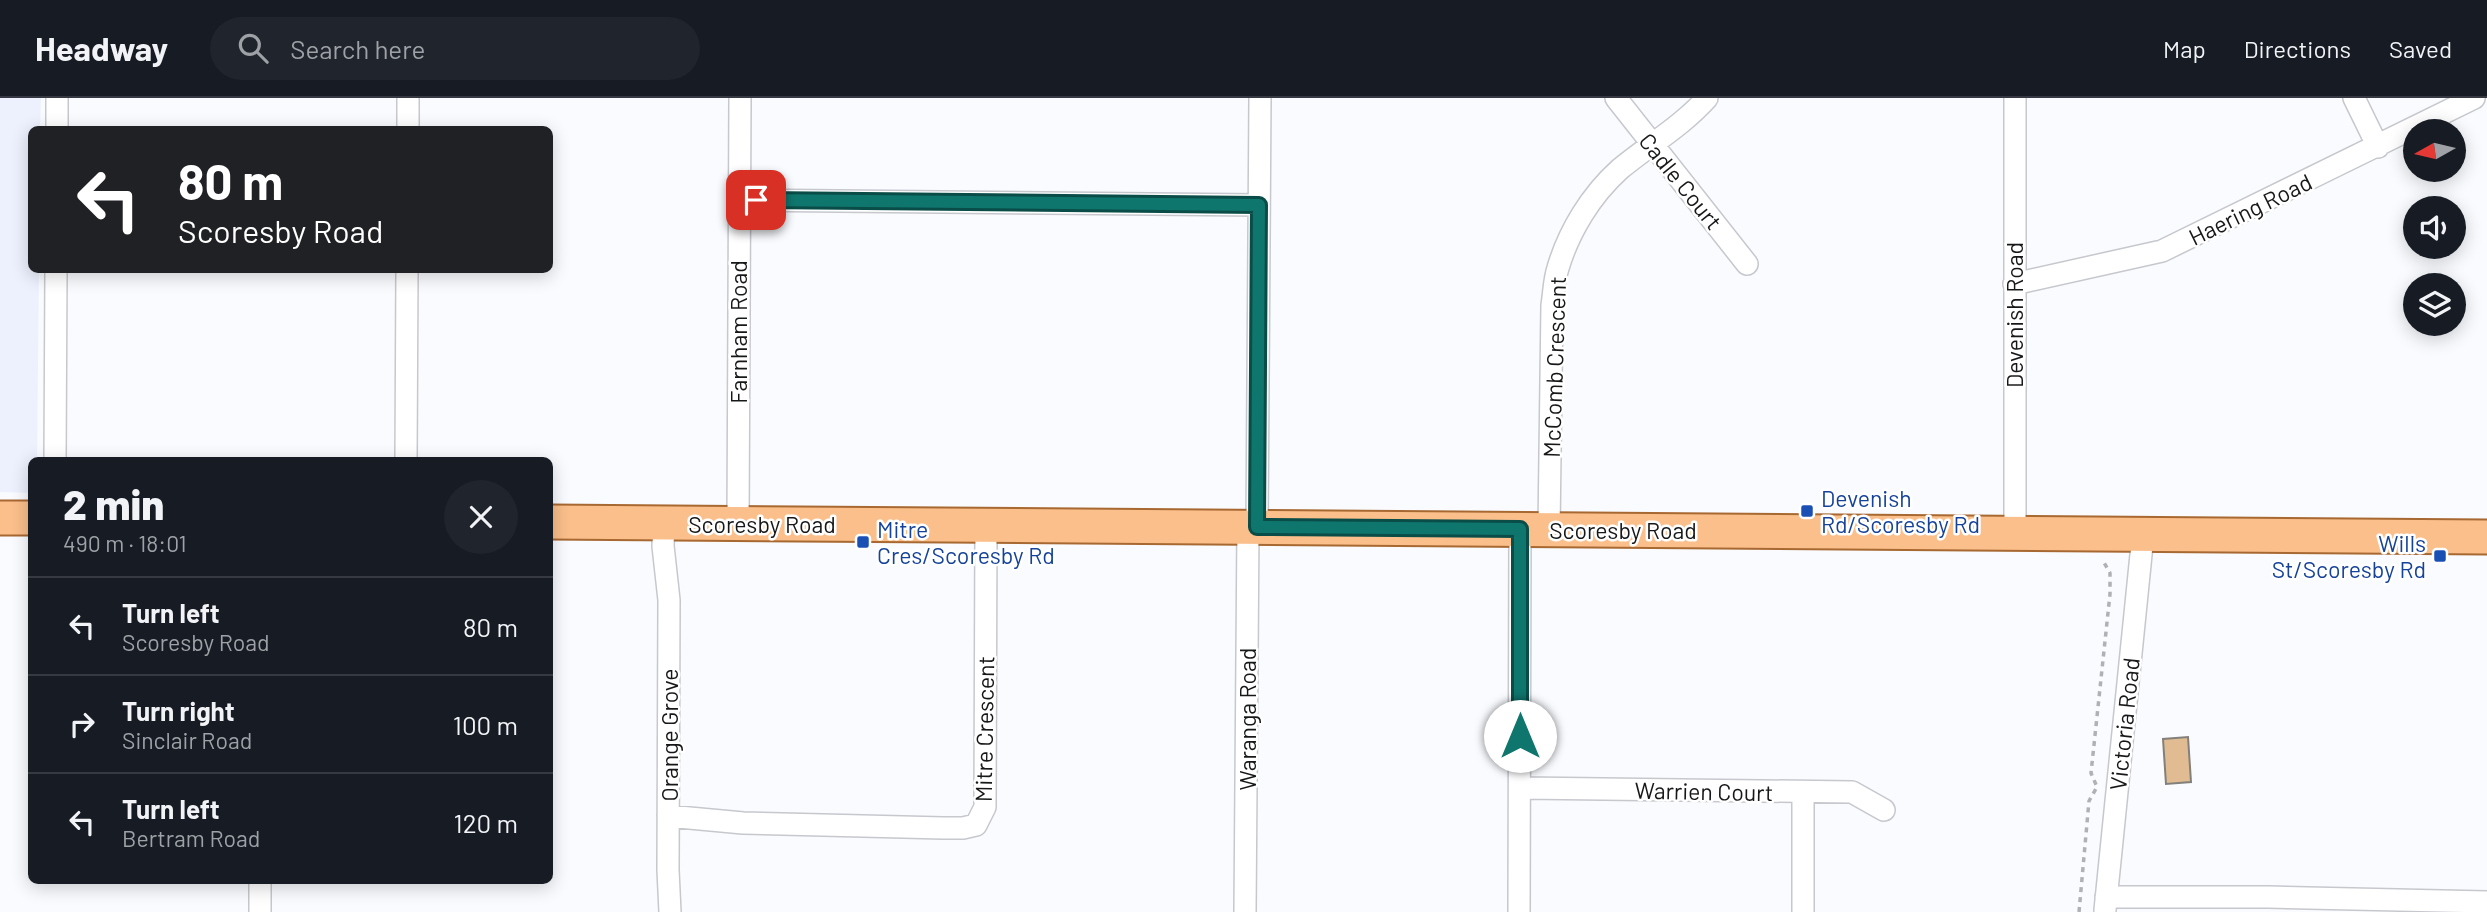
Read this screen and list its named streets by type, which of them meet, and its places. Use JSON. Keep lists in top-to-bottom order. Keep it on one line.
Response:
{"streets":{"main road":["Scoresby Road"],"street":["Cadle Court","Haering Road","Devenish Road","Farnham Road","McComb Crescent","Waranga Road","Victoria Road","Mitre Crescent","Orange Grove","Warrien Court"]},"crossings":[["Cadle Court","McComb Crescent"],["Haering Road","Devenish Road"],["Devenish Road","Scoresby Road"],["Farnham Road","Scoresby Road"],["McComb Crescent","Scoresby Road"],["McComb Crescent","Warrien Court"],["Scoresby Road","Waranga Road"],["Scoresby Road","Victoria Road"],["Scoresby Road","Mitre Crescent"],["Scoresby Road","Orange Grove"],["Mitre Crescent","Orange Grove"]],"places":{"transit":["Devenish Rd/Scoresby Rd","Mitre Cres/Scoresby Rd","Wills St/Scoresby Rd"]},"north":"left","page":{"header":"Headway","search":"Search here","nav":["Map","Directions","Saved"],"turn":["80 m","Scoresby Road"],"heading":["2 min","490 m · 18:01"],"list":[{"name":"Turn left","note":"Scoresby Road","value":"80 m"},{"name":"Turn right","note":"Sinclair Road","value":"100 m"},{"name":"Turn left","note":"Bertram Road","value":"120 m"}]}}
